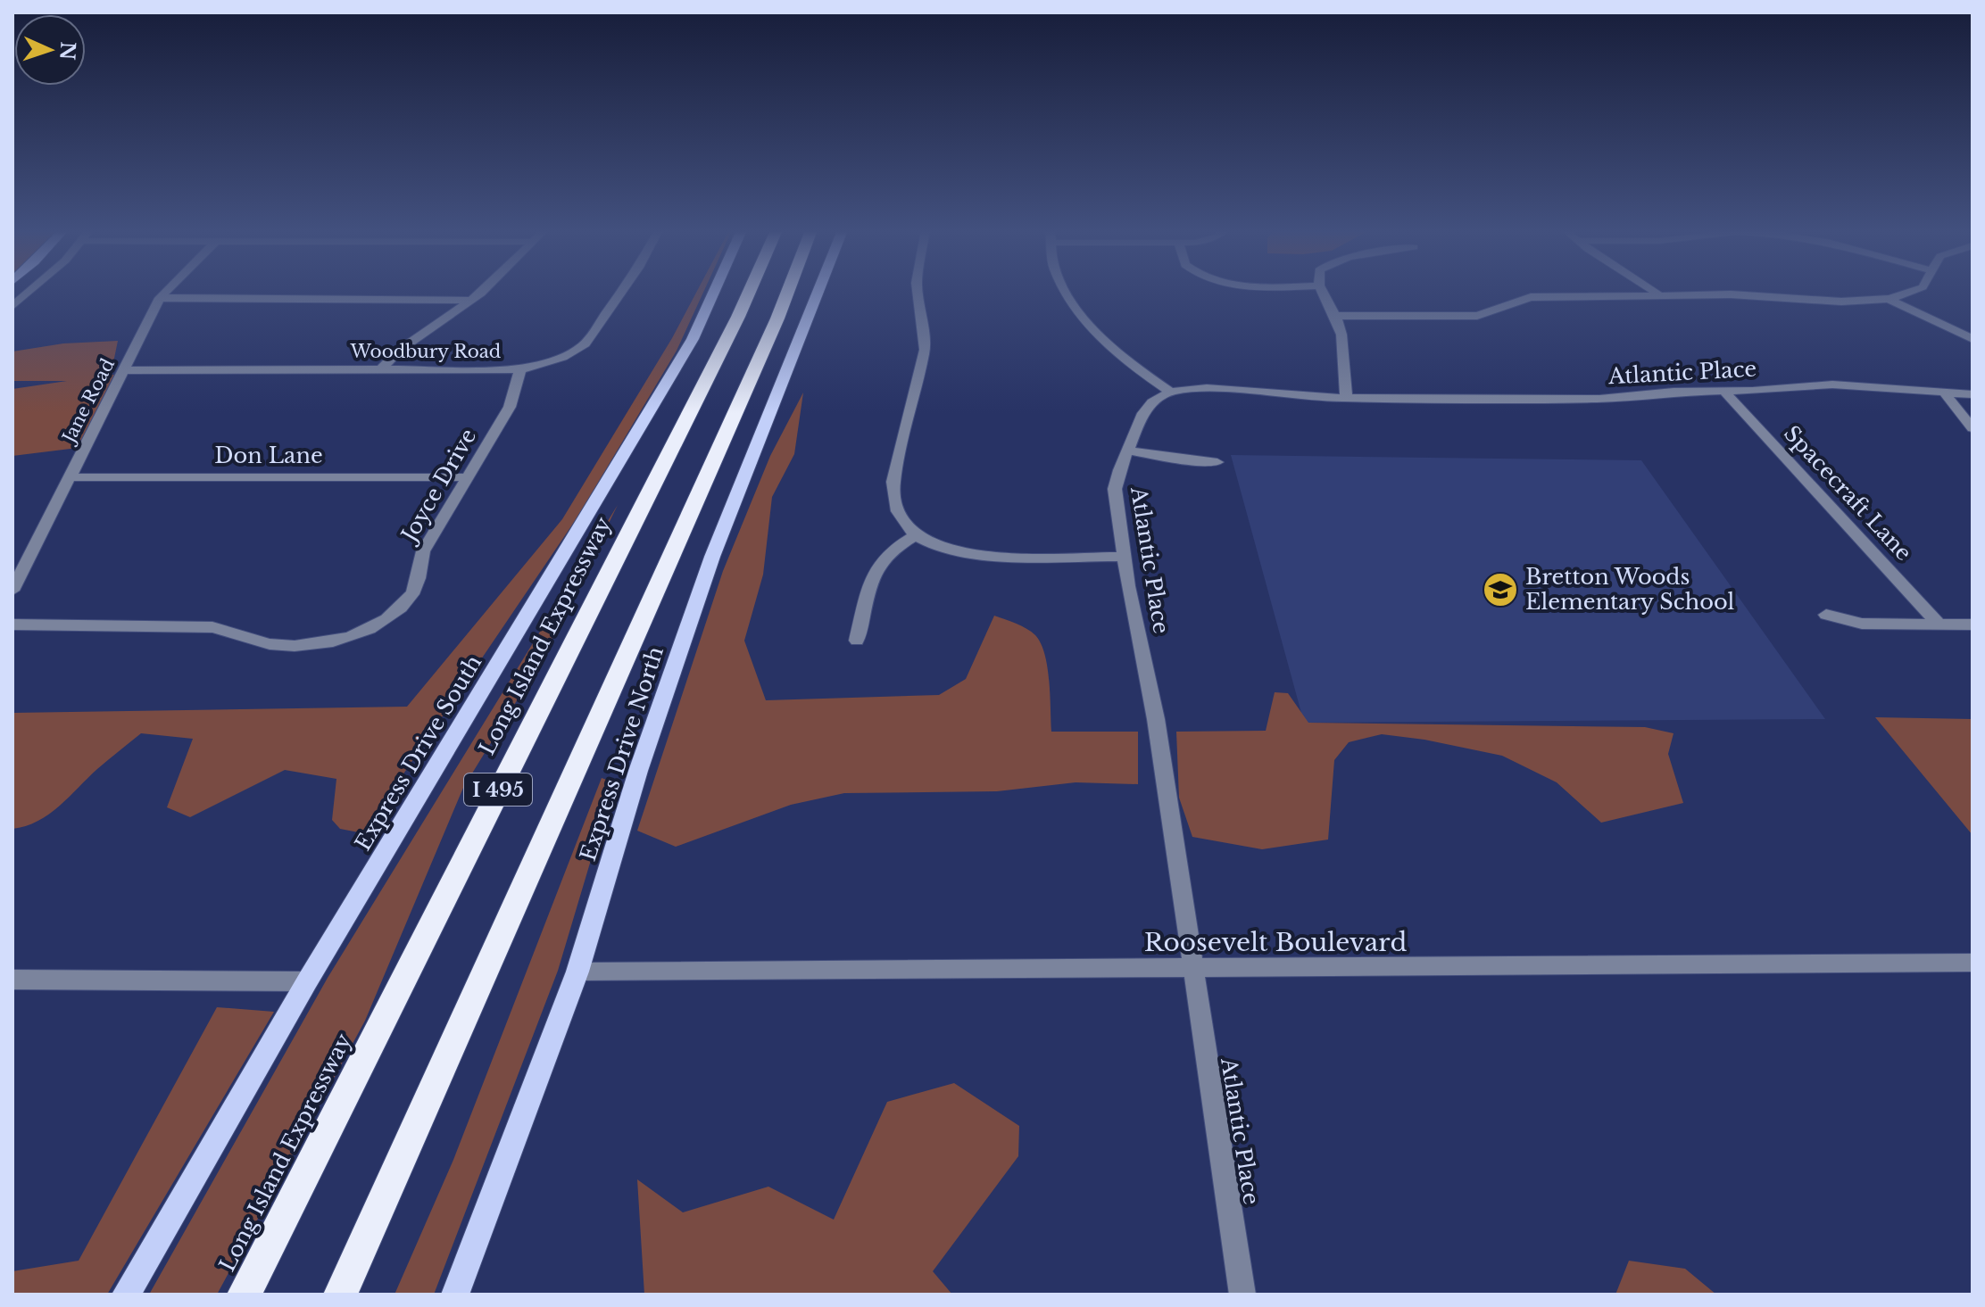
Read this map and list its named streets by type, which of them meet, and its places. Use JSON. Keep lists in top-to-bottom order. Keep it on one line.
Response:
{"streets":{"highway":["Long Island Expressway","I 495"],"main road":["Express Drive South","Express Drive North"],"street":["Woodbury Road","Atlantic Place","Jane Road","Don Lane","Joyce Drive","Spacecraft Lane","Roosevelt Boulevard"]},"crossings":[["Woodbury Road","Jane Road"],["Woodbury Road","Joyce Drive"],["Atlantic Place","Spacecraft Lane"],["Atlantic Place","Roosevelt Boulevard"],["Jane Road","Don Lane"],["Don Lane","Joyce Drive"],["Express Drive North","Roosevelt Boulevard"]],"places":{"school or university":["Bretton Woods Elementary School"]},"north":"right"}
